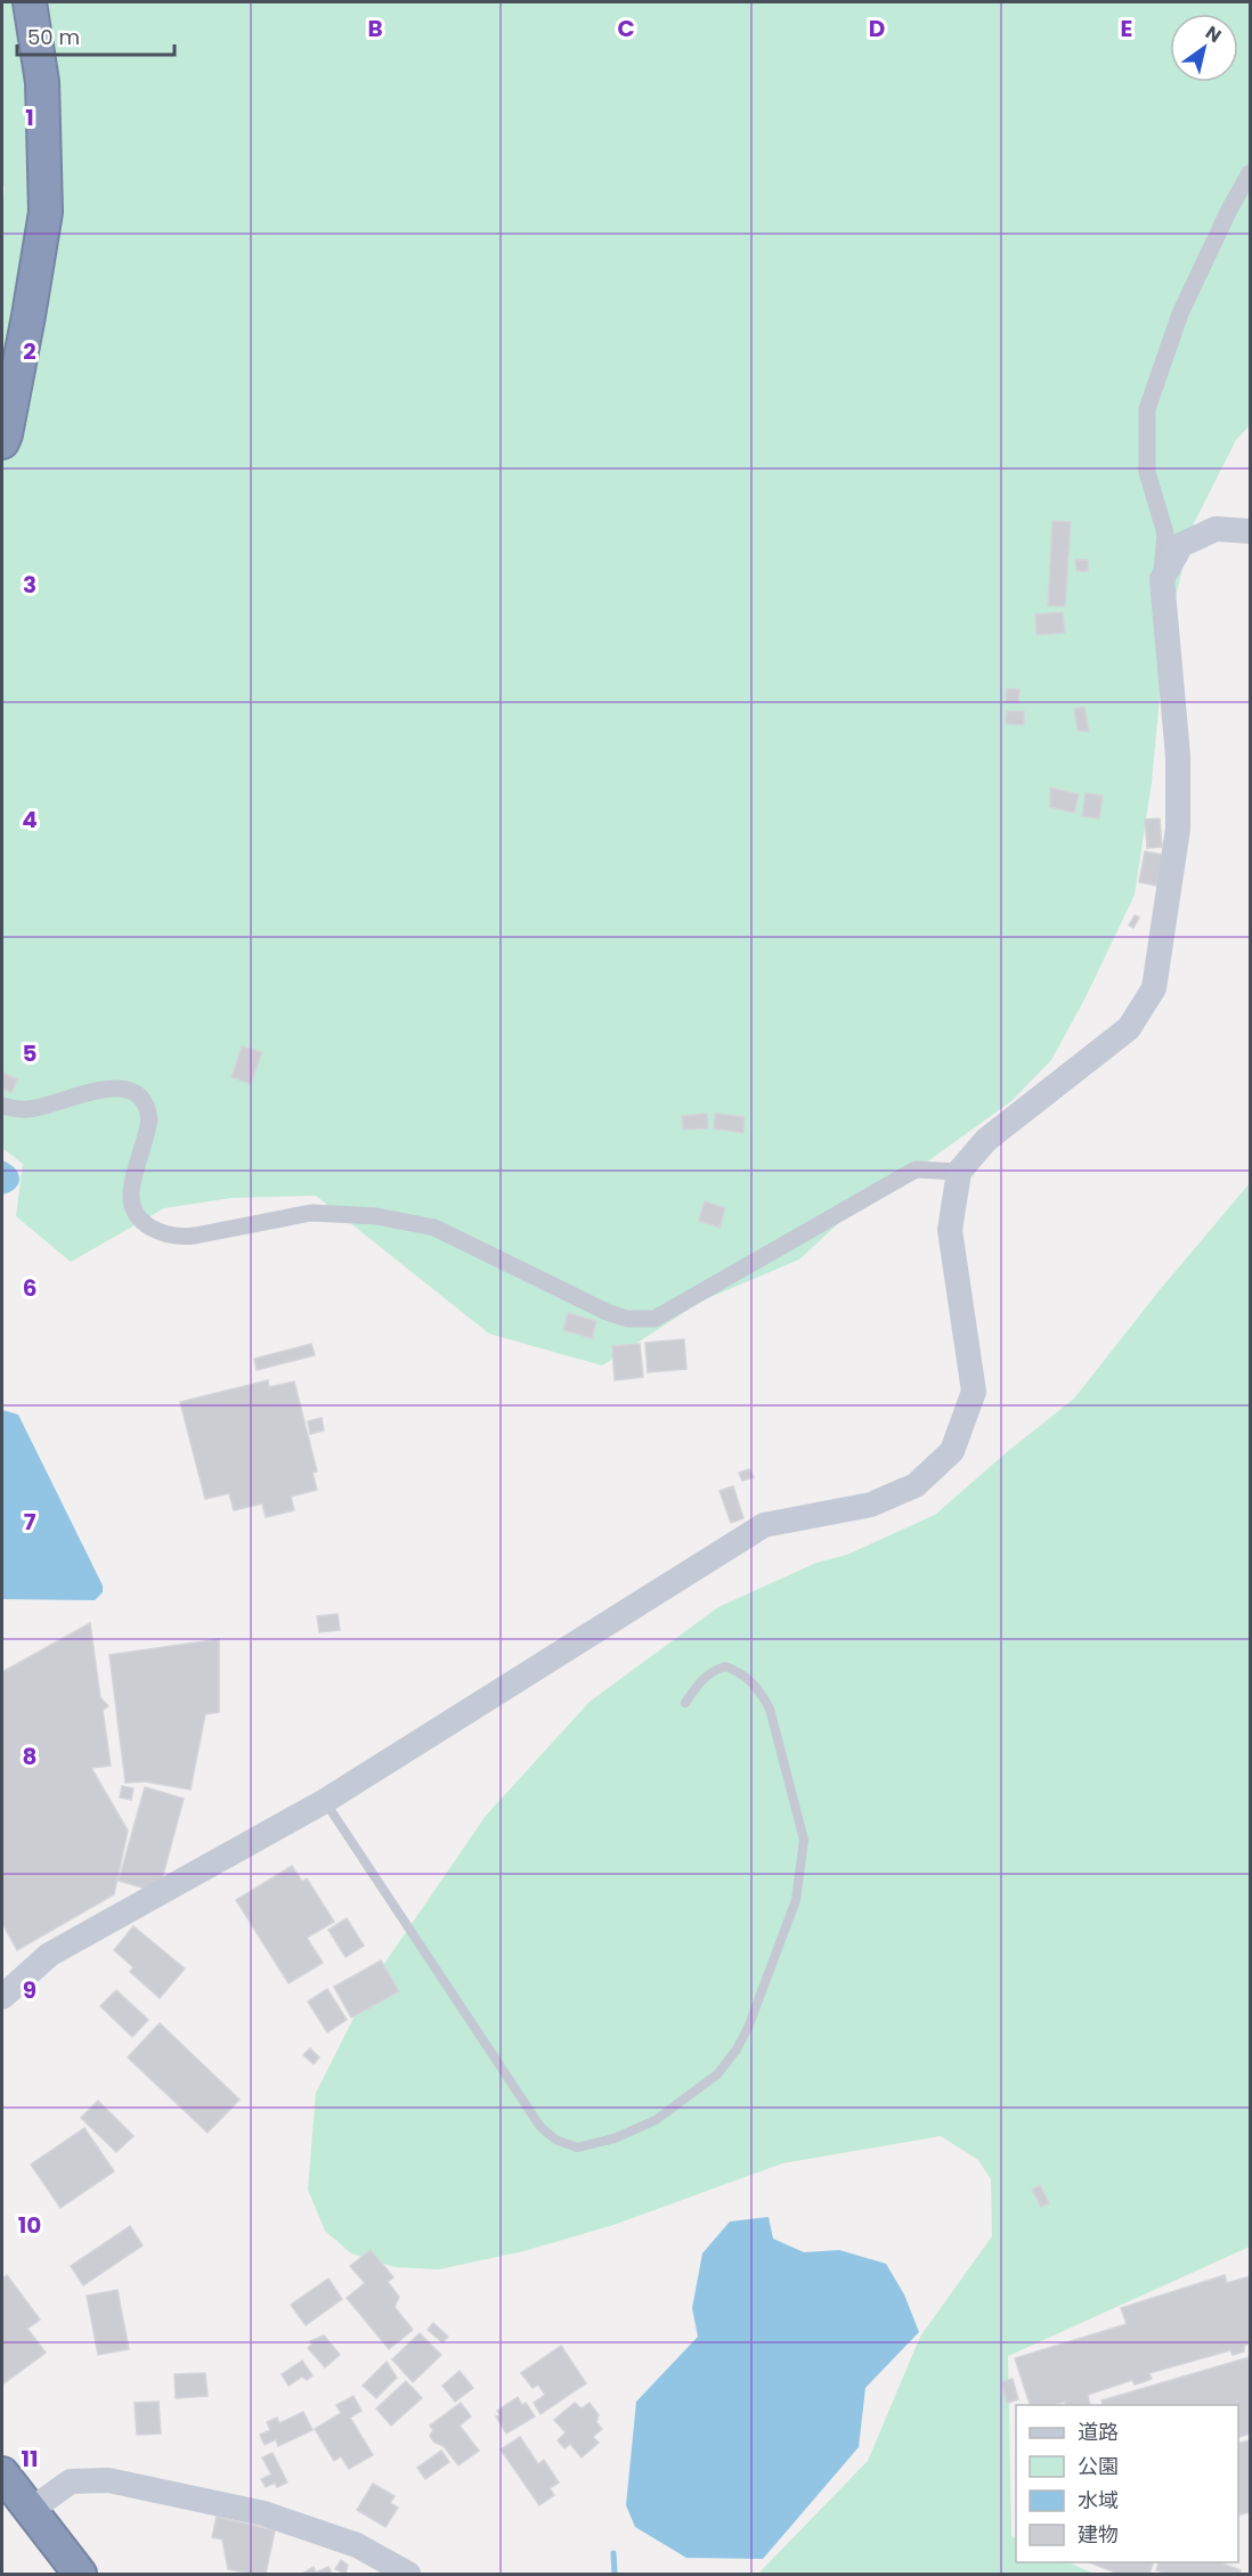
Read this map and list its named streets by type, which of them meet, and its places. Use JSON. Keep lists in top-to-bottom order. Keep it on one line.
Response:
{"legend":["道路","公園","水域","建物"],"scale_bar":"50 m","north":"top right","grid":{"columns":["B","C","D","E"],"rows":["1","2","3","4","5","6","7","8","9","10","11"]}}
